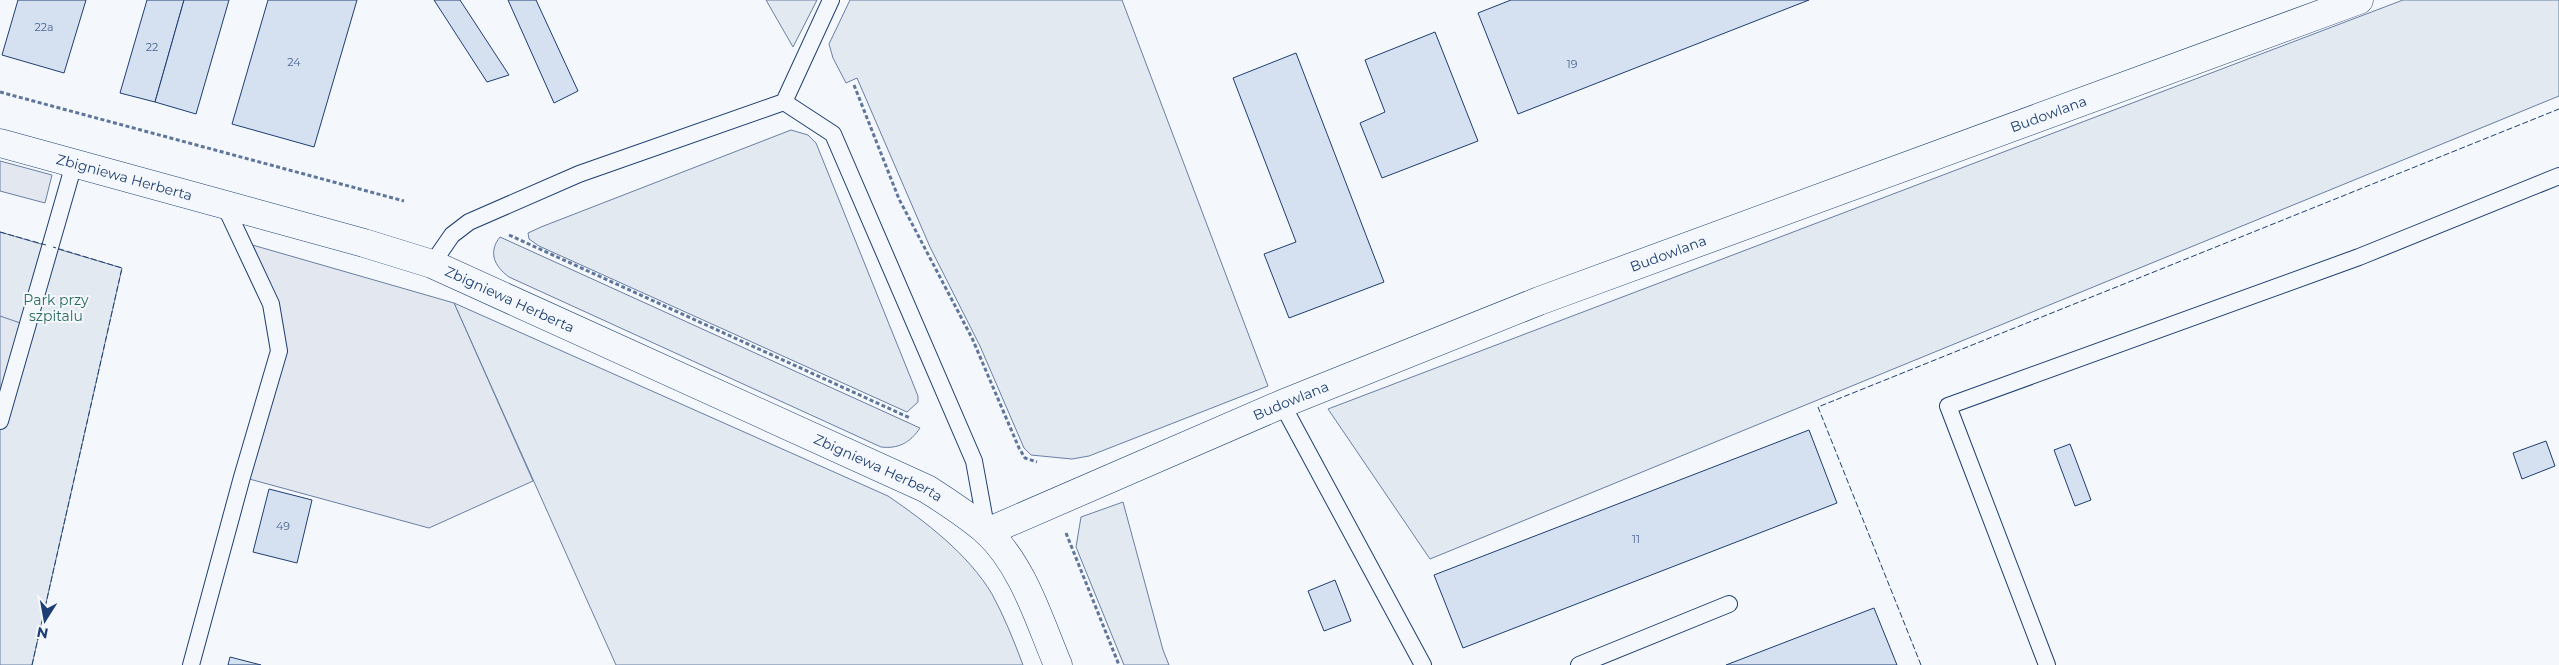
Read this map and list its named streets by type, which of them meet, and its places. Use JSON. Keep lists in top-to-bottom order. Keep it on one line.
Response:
{"streets":{"street":["Budowlana","Zbigniewa Herberta"]},"crossings":[["Budowlana","Zbigniewa Herberta"]],"parks":["Park przy szpitalu"],"house_numbers":["22a","22","24","19","49","11"],"north":"bottom"}
